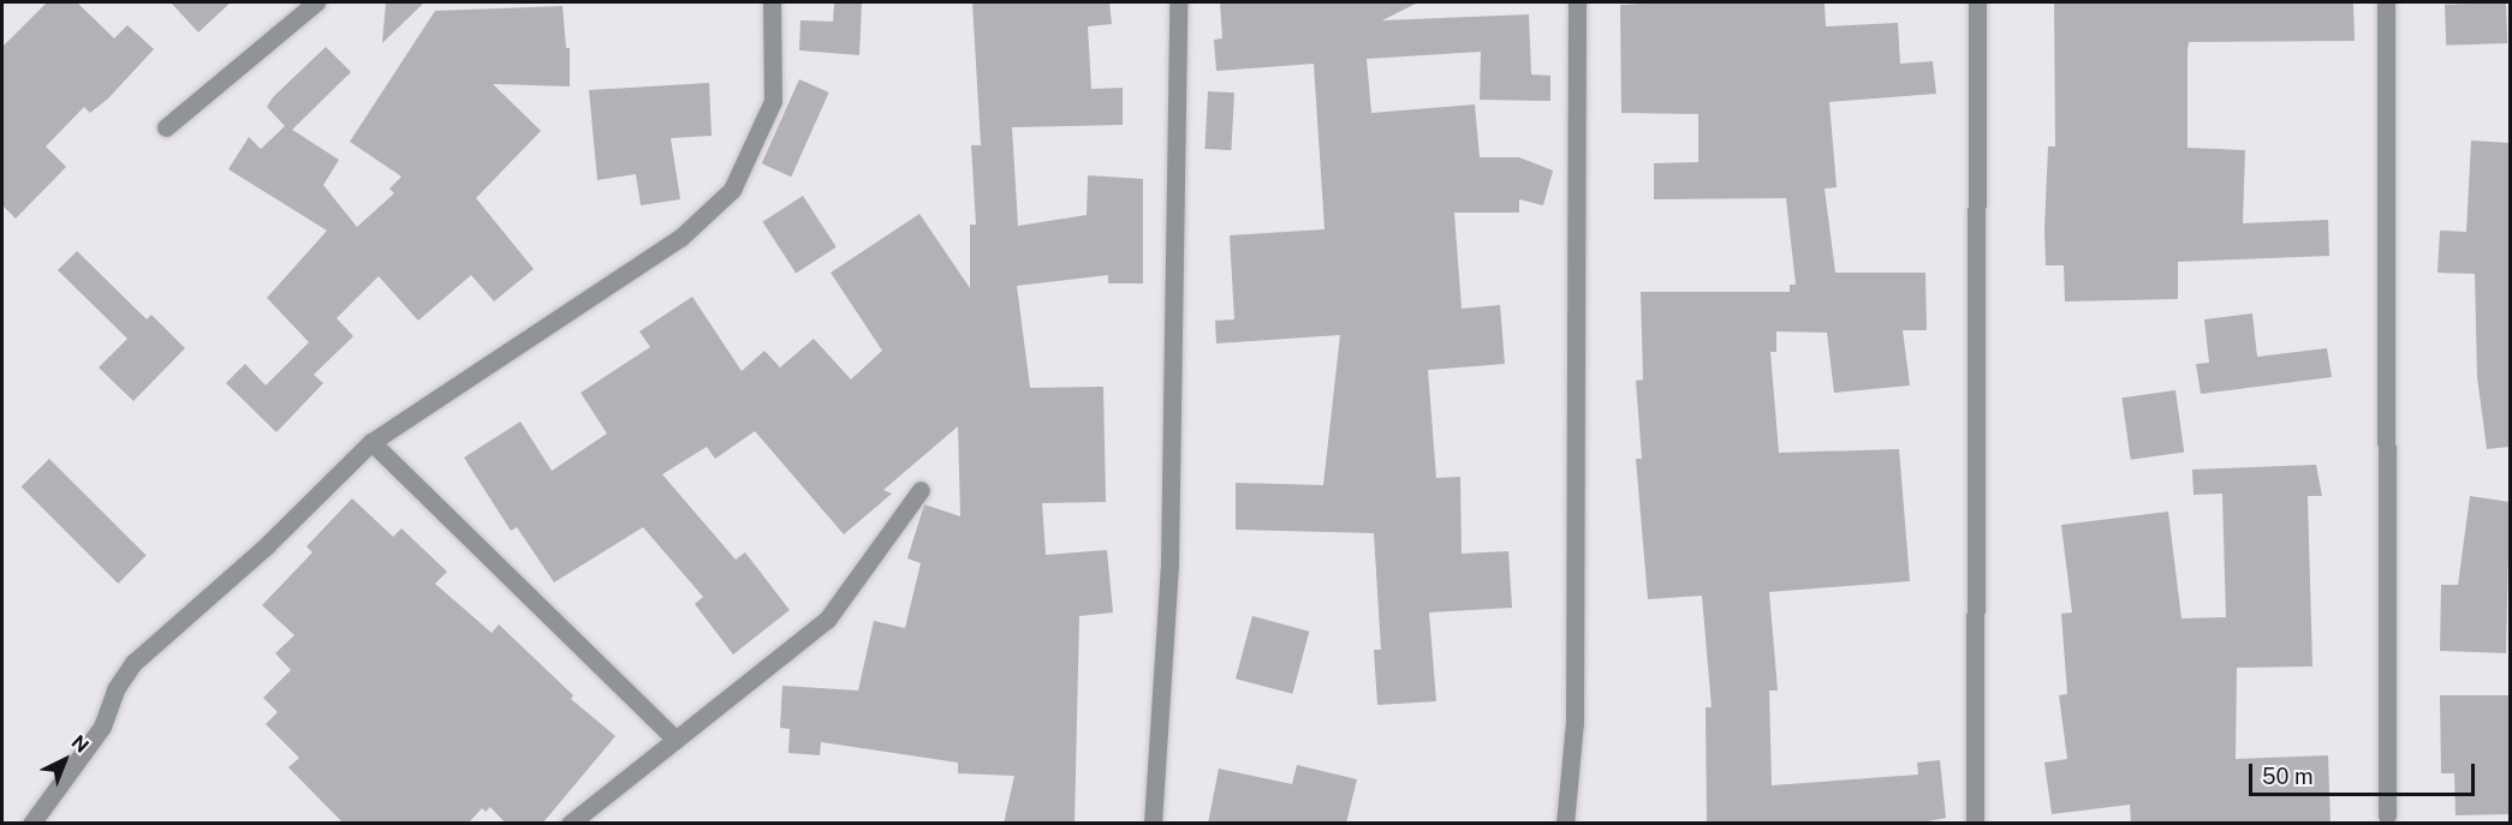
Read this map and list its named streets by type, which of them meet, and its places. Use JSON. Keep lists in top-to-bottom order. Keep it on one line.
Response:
{"scale_bar":"50 m","north":"top right"}
